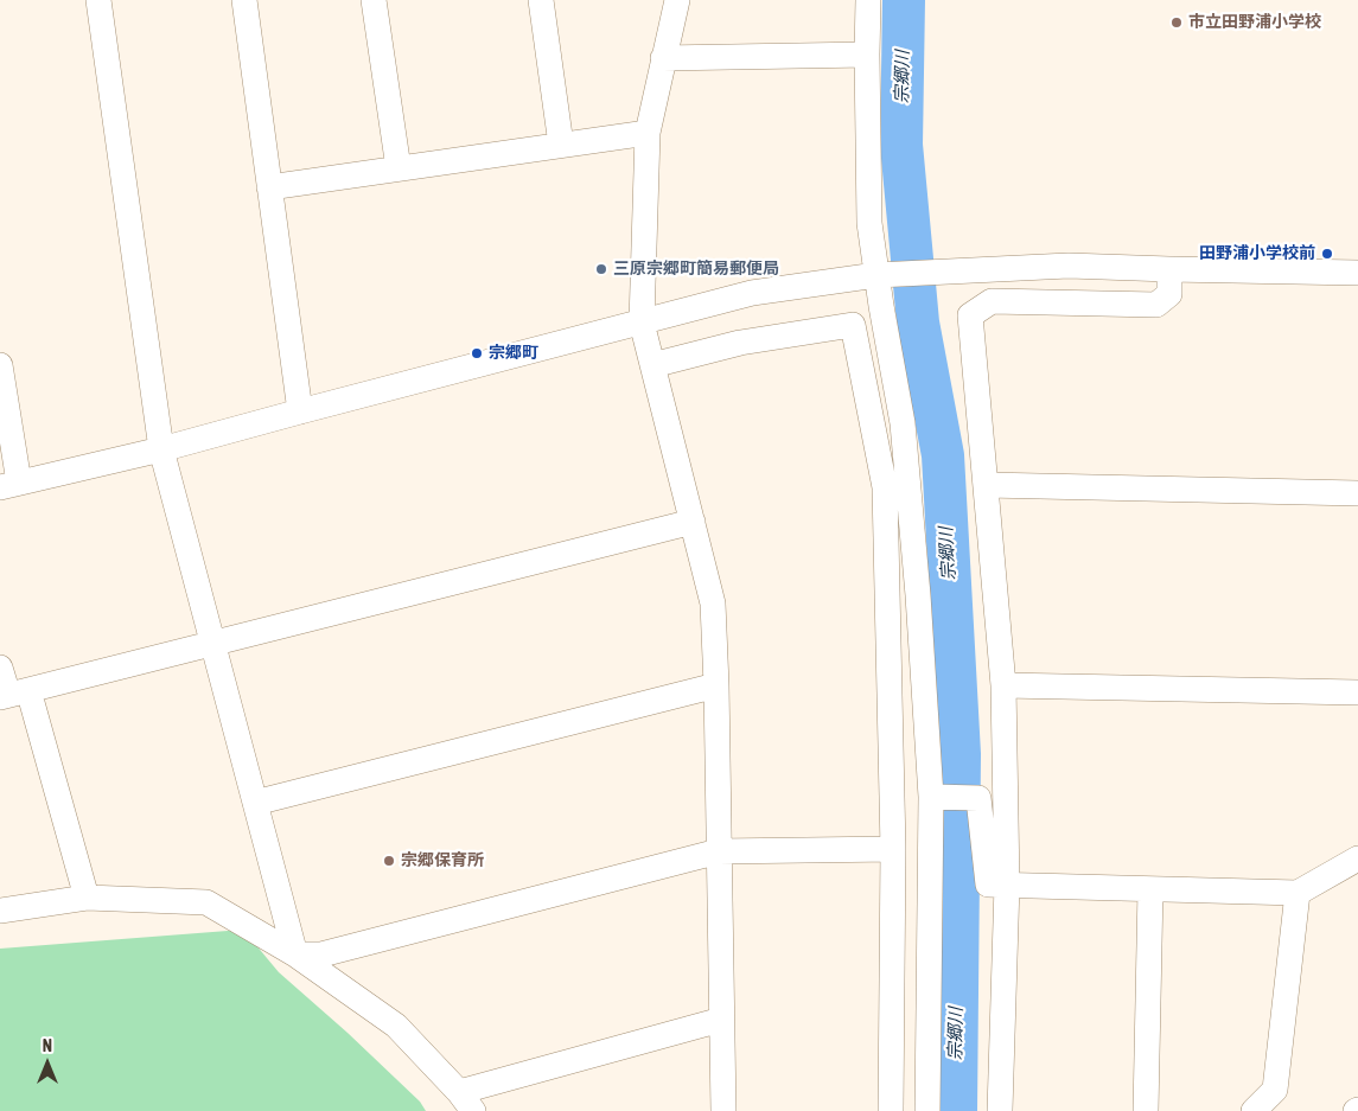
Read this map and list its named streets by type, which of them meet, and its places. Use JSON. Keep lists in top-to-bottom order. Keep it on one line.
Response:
{"water":["宗郷川"],"places":["市立田野浦小学校","田野浦小学校前","三原宗郷町簡易郵便局","宗郷町","宗郷保育所"],"north":"top"}
